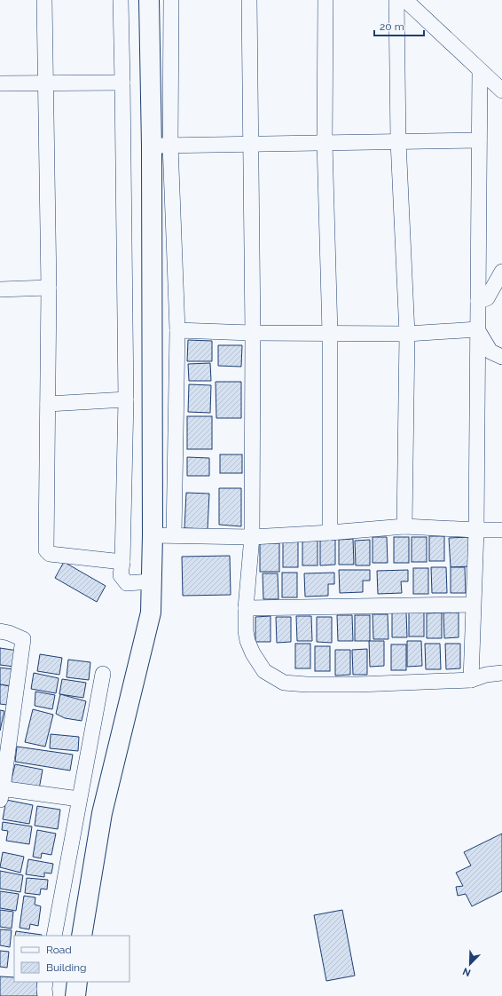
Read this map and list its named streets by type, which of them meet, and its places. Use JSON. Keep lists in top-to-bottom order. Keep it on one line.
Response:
{"legend":["Road","Building"],"scale_bar":"20 m","north":"bottom left"}
